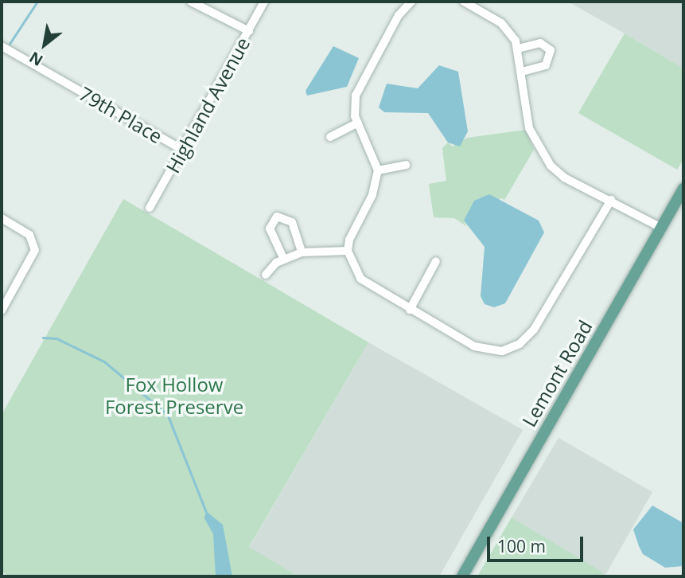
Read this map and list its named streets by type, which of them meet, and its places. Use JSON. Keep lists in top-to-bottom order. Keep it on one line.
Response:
{"streets":{"main road":["Lemont Road"],"street":["Highland Avenue","79th Place"]},"crossings":[["Highland Avenue","79th Place"]],"parks":["Fox Hollow Forest Preserve"],"scale_bar":"100 m","north":"bottom left"}
